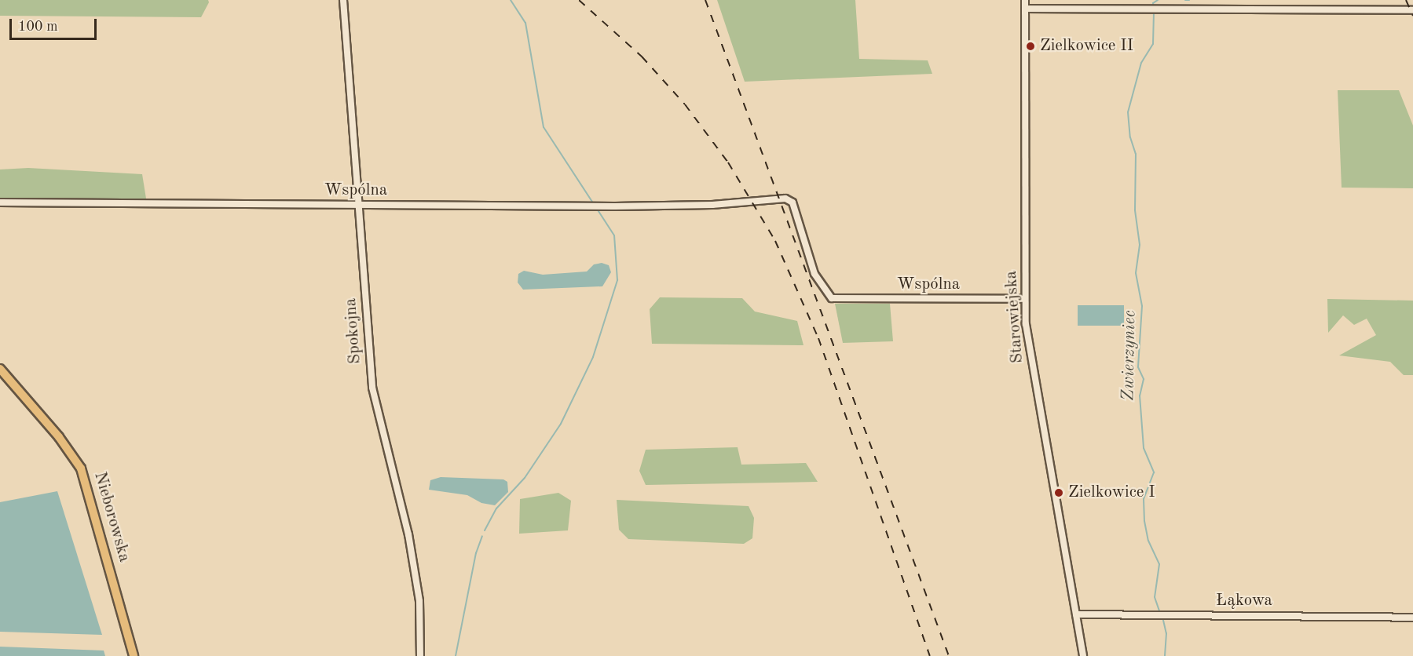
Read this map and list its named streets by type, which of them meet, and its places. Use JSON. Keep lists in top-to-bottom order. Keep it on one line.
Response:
{"streets":{"main road":["Nieborowska"],"street":["Wspólna","Starowiejska","Spokojna","Łąkowa"]},"crossings":[["Wspólna","Starowiejska"],["Wspólna","Spokojna"],["Starowiejska","Łąkowa"]],"water":["Zwierzyniec"],"places":["Zielkowice II","Zielkowice I"],"scale_bar":"100 m"}
